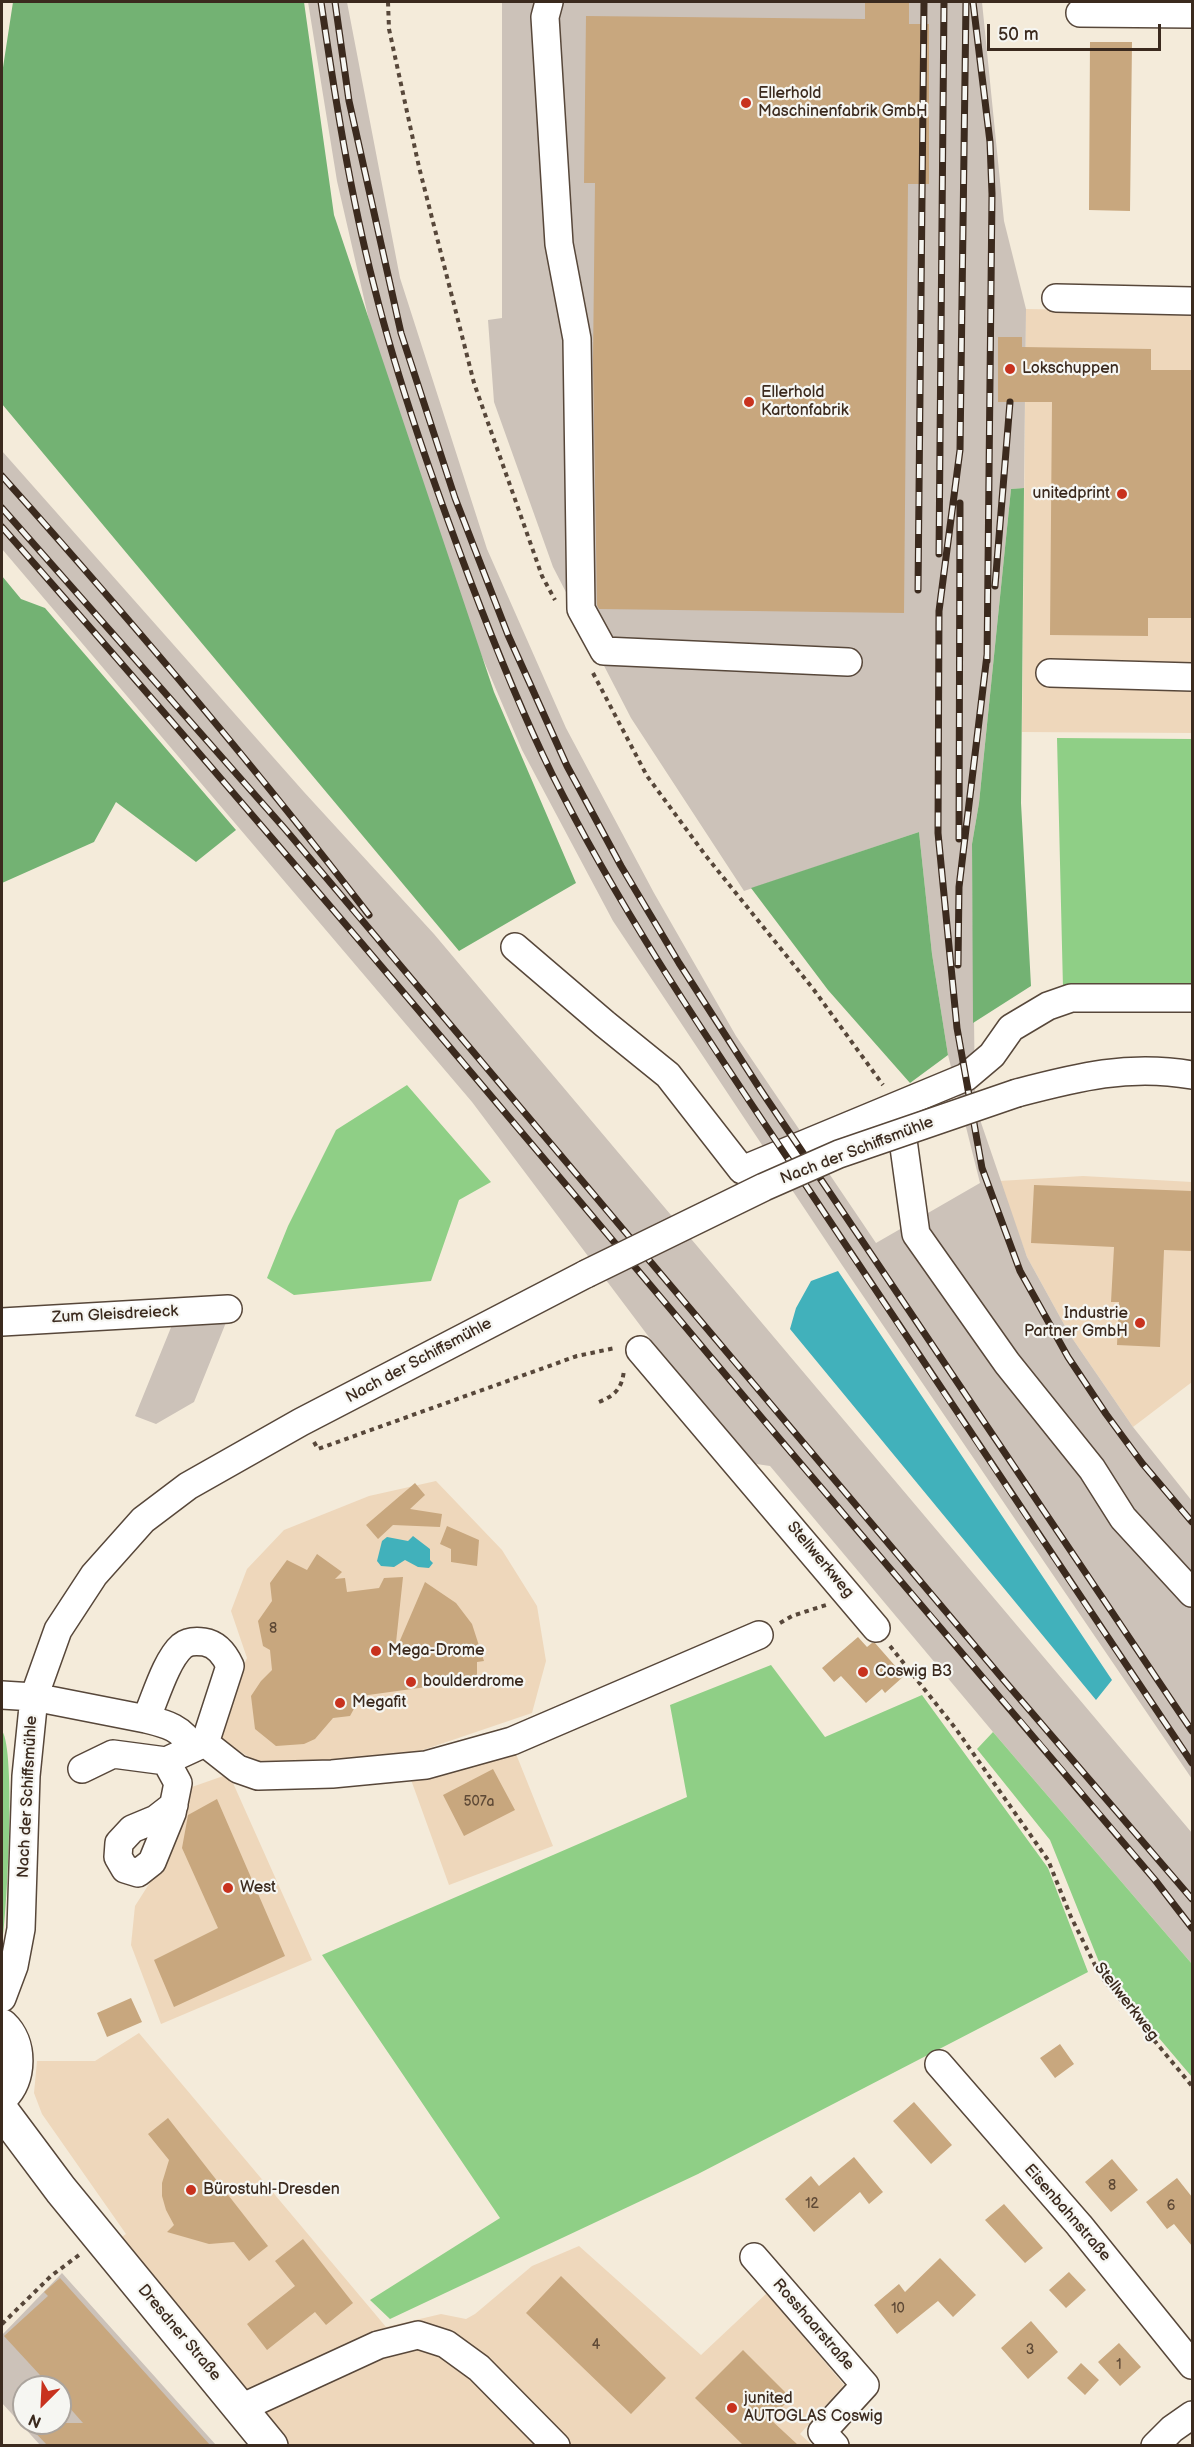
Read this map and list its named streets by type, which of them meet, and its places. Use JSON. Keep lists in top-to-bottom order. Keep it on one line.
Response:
{"streets":{"main road":["Dresdner Straße"],"street":["Nach der Schiffsmühle","Zum Gleisdreieck","Stellwerkweg","Eisenbahnstraße","Rosshaarstraße"]},"places":["Ellerhold Maschinenfabrik GmbH","Lokschuppen","Ellerhold Kartonfabrik","unitedprint","Industrie Partner GmbH","Mega-Drome","Coswig B3","boulderdrome","Megafit","West","Bürostuhl-Dresden","junited AUTOGLAS Coswig"],"house_numbers":["8","507a","8","12","6","10","4","3","1"],"scale_bar":"50 m","north":"bottom left"}
